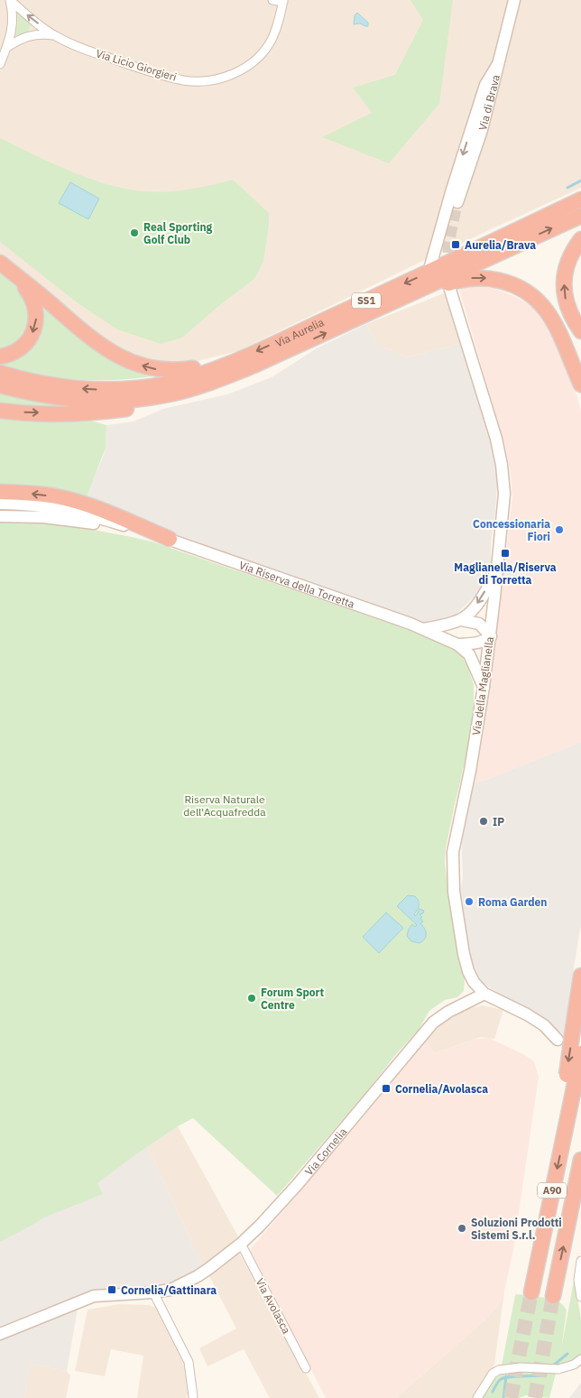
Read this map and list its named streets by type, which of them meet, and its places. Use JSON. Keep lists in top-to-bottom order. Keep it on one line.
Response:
{"streets":{"highway":["SS1","Via Aurelia","A90"],"street":["Via Licio Giorgieri","Via di Brava","Via Riserva della Torretta","Via della Maglianella","Via Cornelia","Via Avolasca"]},"crossings":[["Via della Maglianella","Via Cornelia"],["Via Cornelia","Via Avolasca"]],"parks":["Riserva Naturale dell'Acquafredda"],"places":{"other":["Real Sporting Golf Club","Concessionaria Fiori","IP","Roma Garden","Forum Sport Centre","Soluzioni Prodotti Sistemi S.r.l."],"transit":["Aurelia/Brava","Maglianella/Riserva di Torretta","Cornelia/Avolasca","Cornelia/Gattinara"]}}
